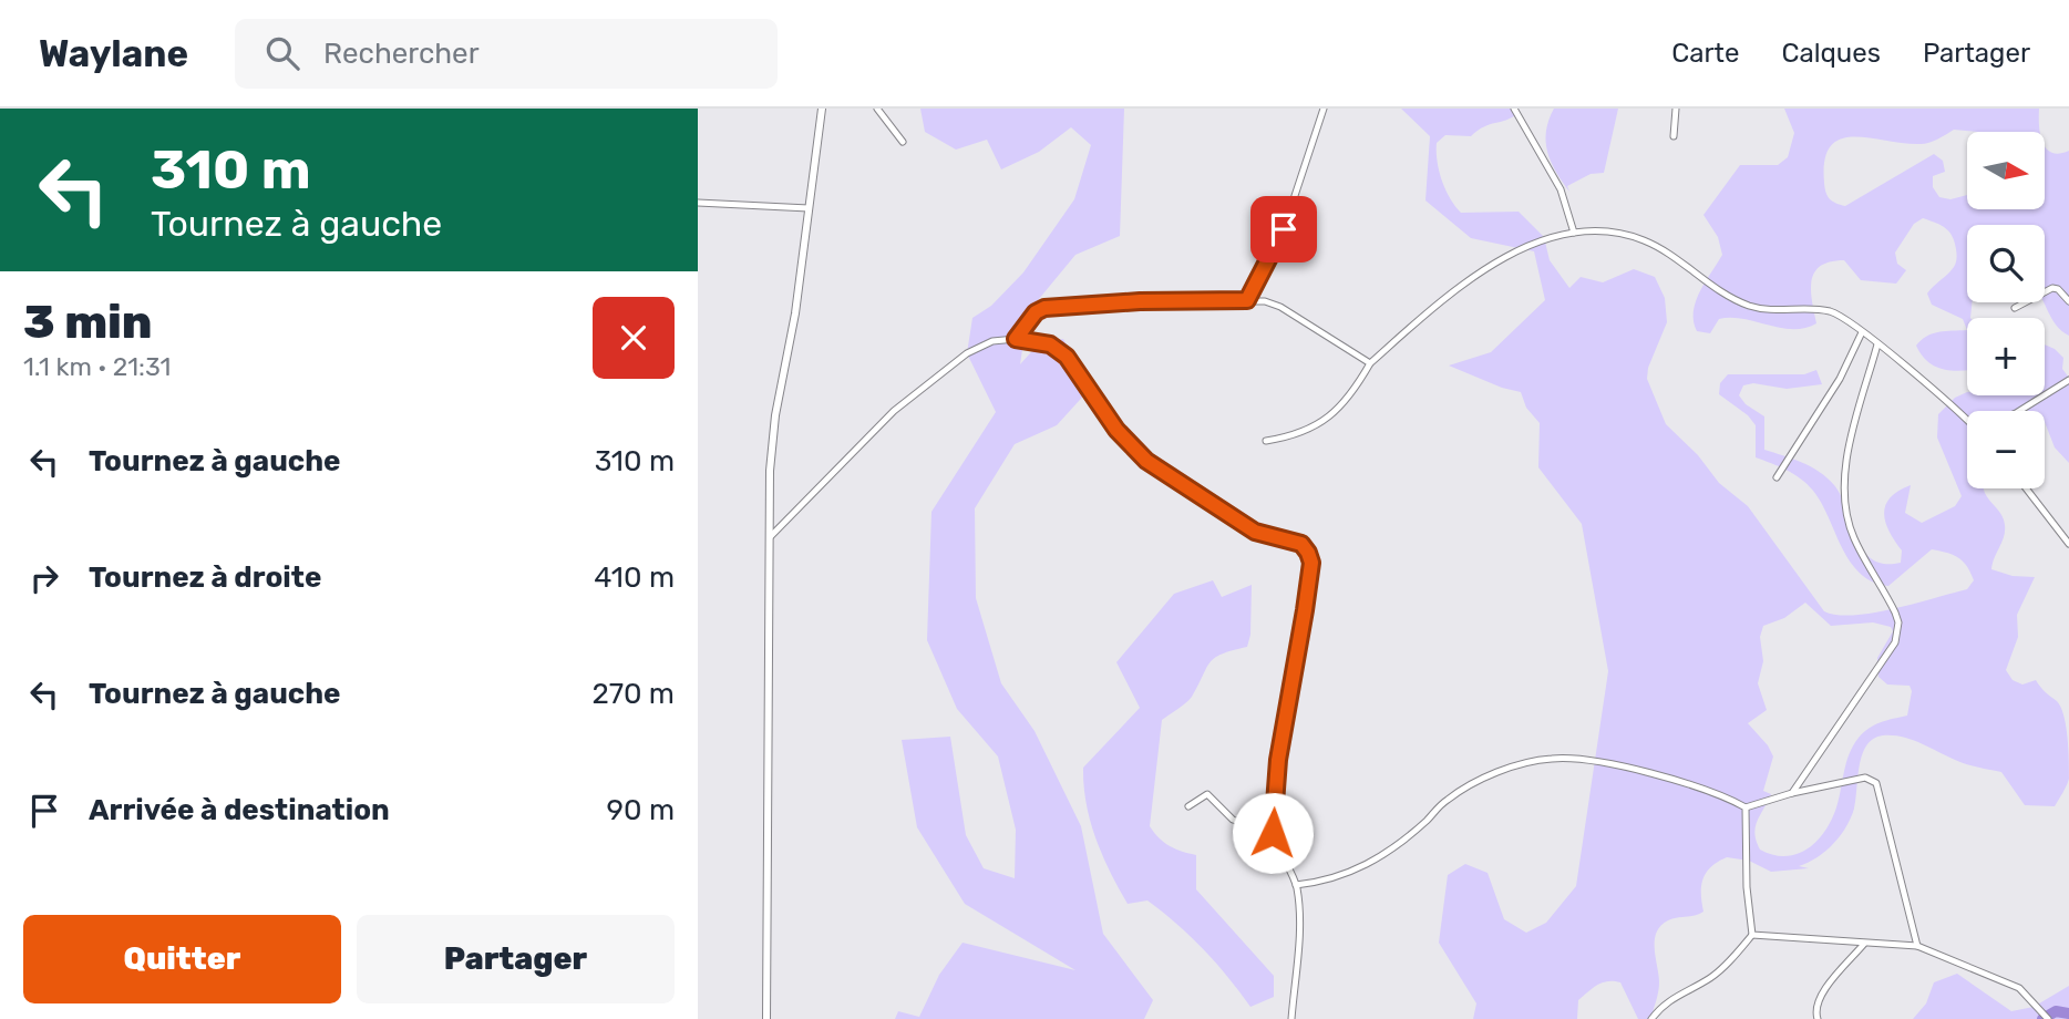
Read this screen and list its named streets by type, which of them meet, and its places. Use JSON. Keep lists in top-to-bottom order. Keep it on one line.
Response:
{"north":"right","page":{"header":"Waylane","search":"Rechercher","nav":["Carte","Calques","Partager"],"turn":["310 m","Tournez à gauche"],"map_buttons":["+","−"],"heading":["3 min","1.1 km · 21:31"],"list":[{"name":"Tournez à gauche","value":"310 m"},{"name":"Tournez à droite","value":"410 m"},{"name":"Tournez à gauche","value":"270 m"},{"name":"Arrivée à destination","value":"90 m"}],"buttons":["Quitter","Partager"]}}
